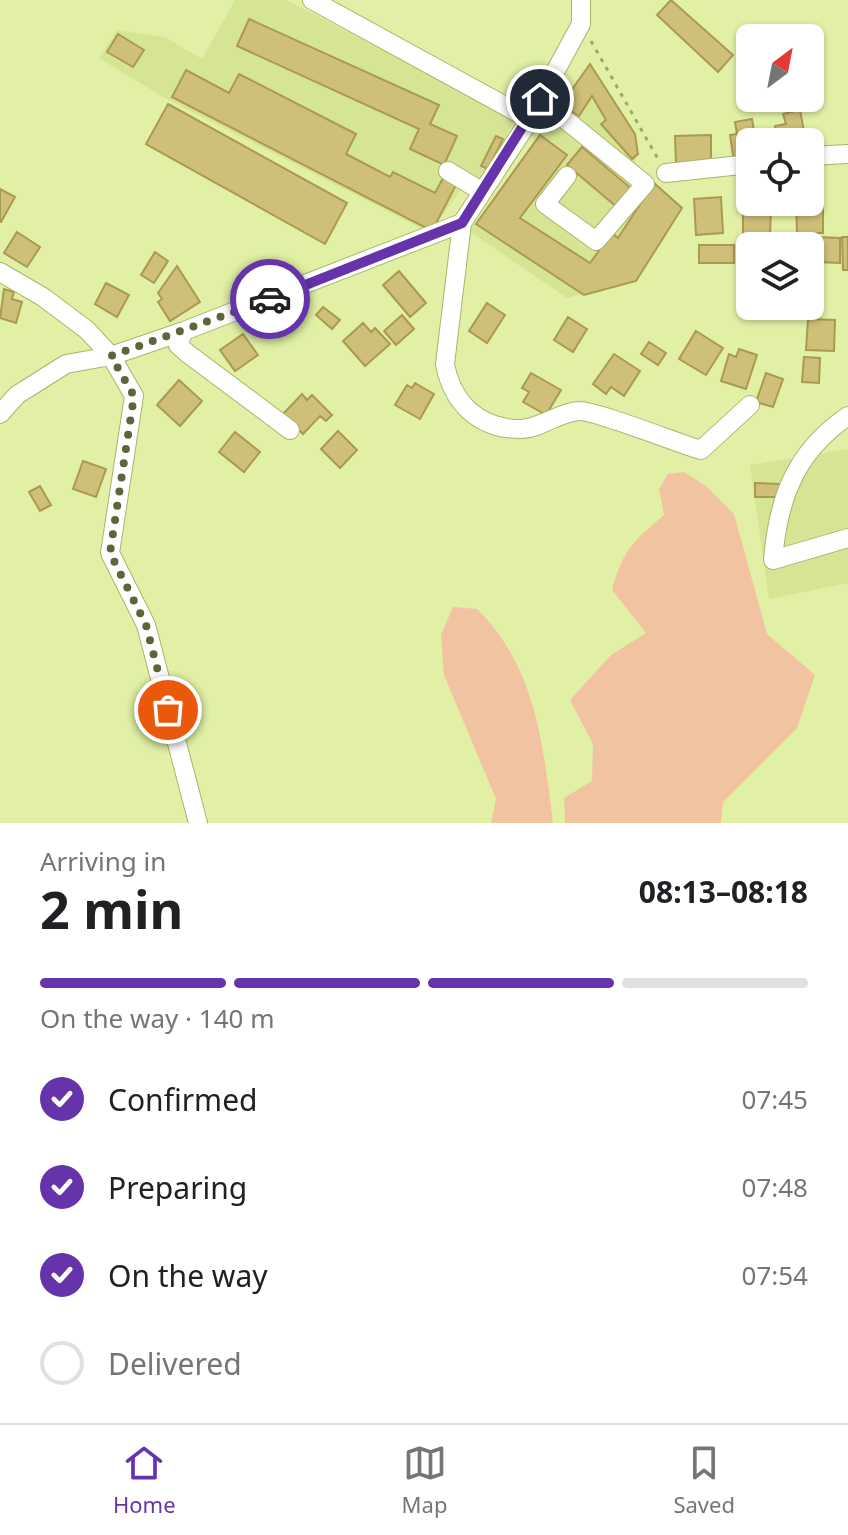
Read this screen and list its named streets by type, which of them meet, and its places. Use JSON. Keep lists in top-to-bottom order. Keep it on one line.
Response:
{"north":"top right","page":{"heading":["2 min","Arriving in","08:13–08:18"],"bar":"On the way · 140 m","list":[["Confirmed","07:45"],["Preparing","07:48"],["On the way","07:54"],"Delivered"],"tabs":["Home","Map","Saved"]}}
